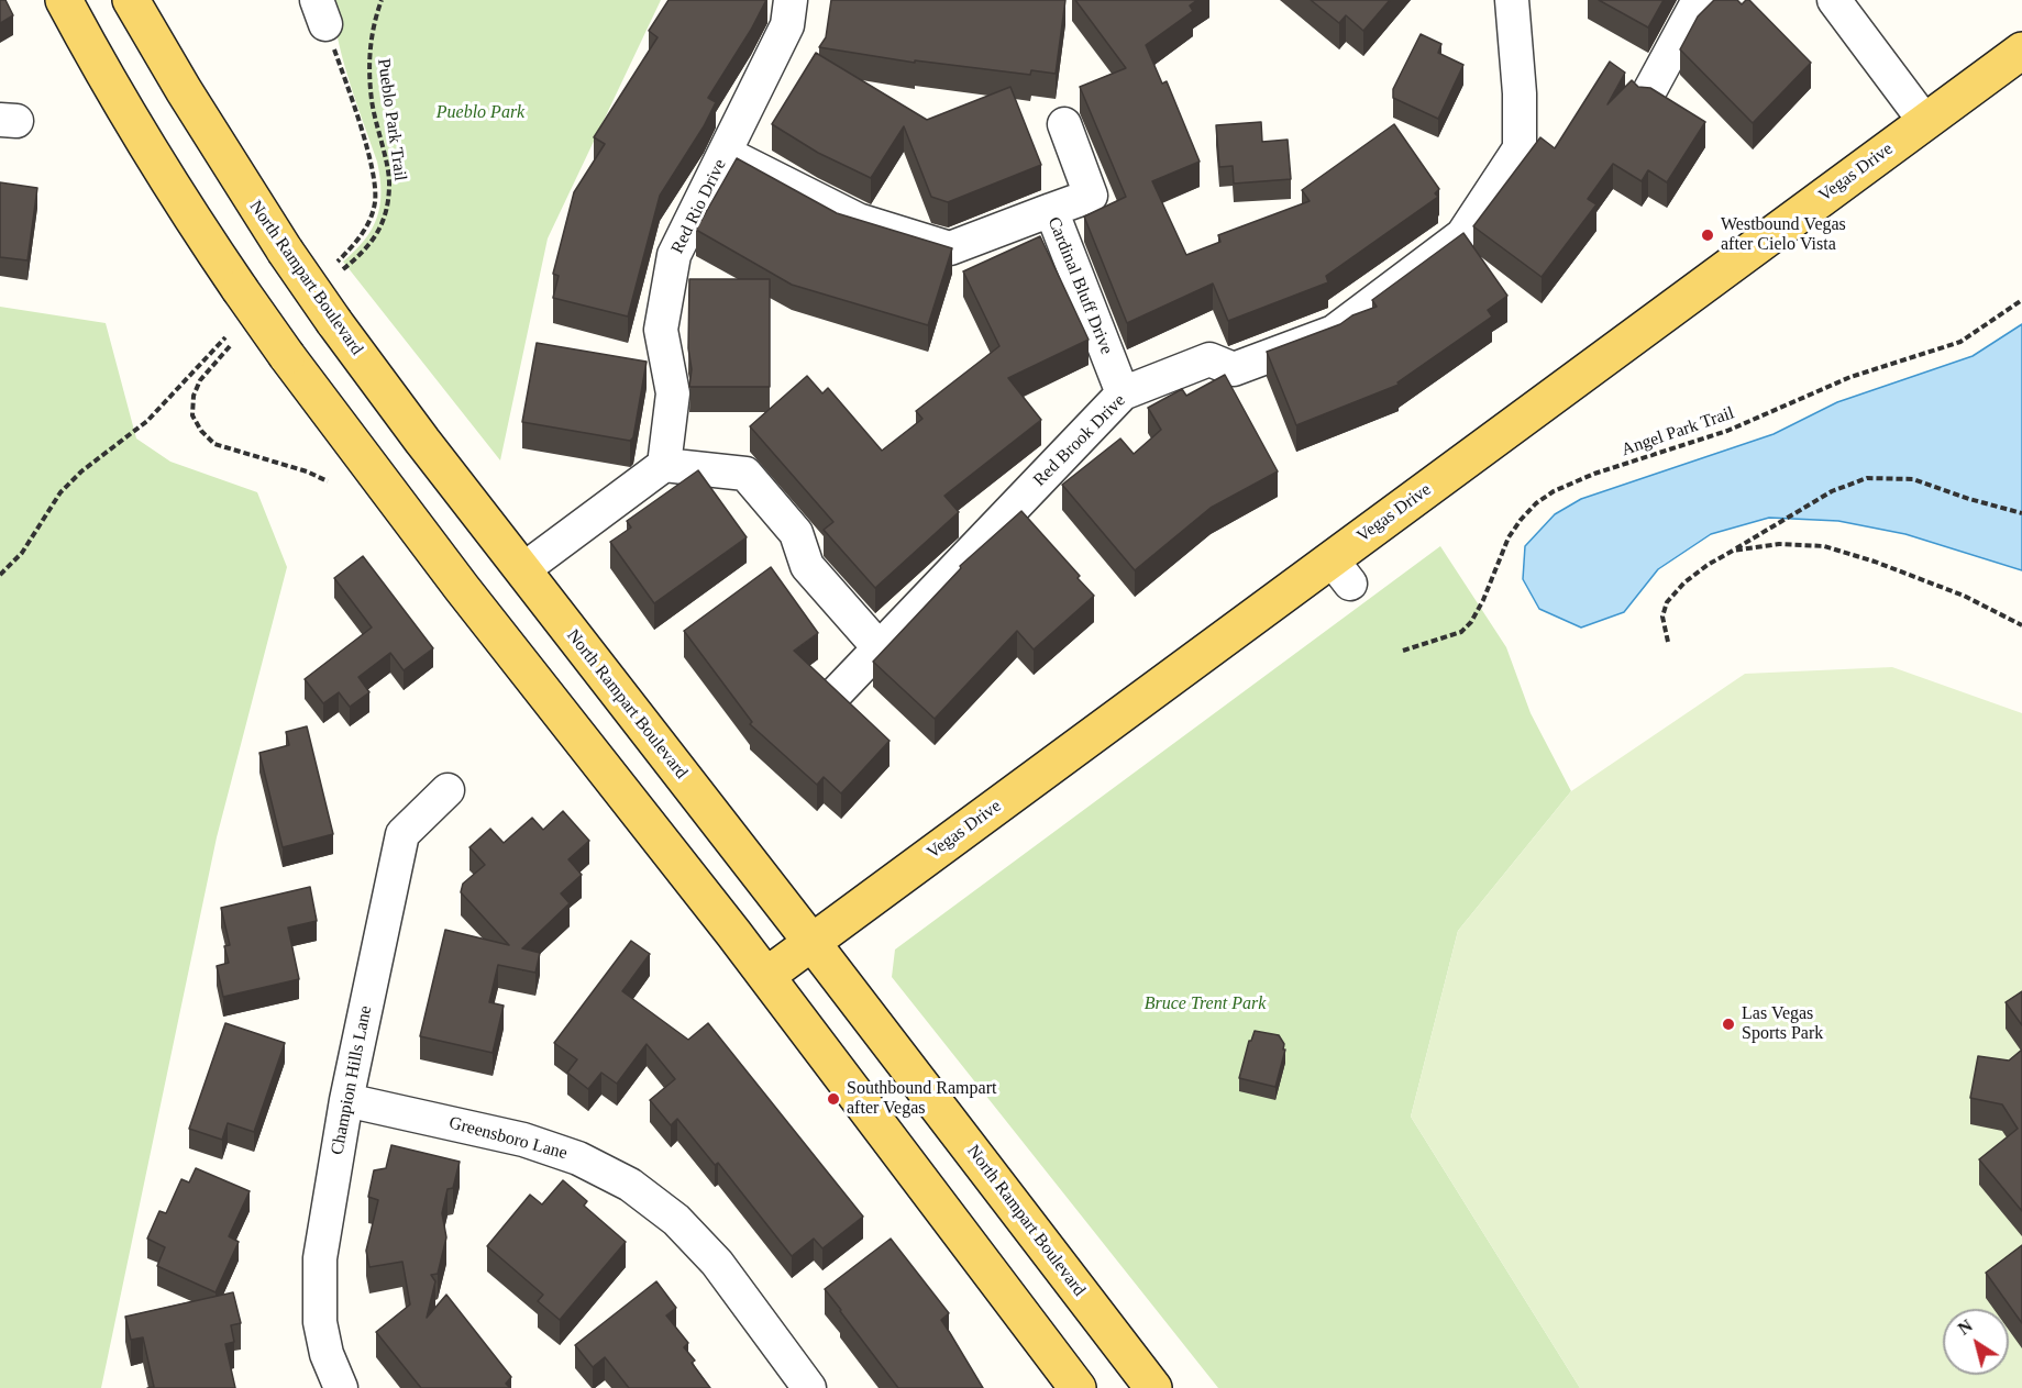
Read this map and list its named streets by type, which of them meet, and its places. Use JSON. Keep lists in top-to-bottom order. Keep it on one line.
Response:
{"streets":{"main road":["Vegas Drive","North Rampart Boulevard"],"street":["Red Rio Drive","Cardinal Bluff Drive","Red Brook Drive","Champion Hills Lane","Greensboro Lane"],"path":["Pueblo Park Trail","Angel Park Trail"]},"crossings":[["Vegas Drive","North Rampart Boulevard"],["Red Rio Drive","Cardinal Bluff Drive"],["Cardinal Bluff Drive","Red Brook Drive"],["Champion Hills Lane","Greensboro Lane"]],"parks":["Pueblo Park","Bruce Trent Park"],"places":["Westbound Vegas after Cielo Vista","Las Vegas Sports Park","Southbound Rampart after Vegas"],"north":"top left"}
